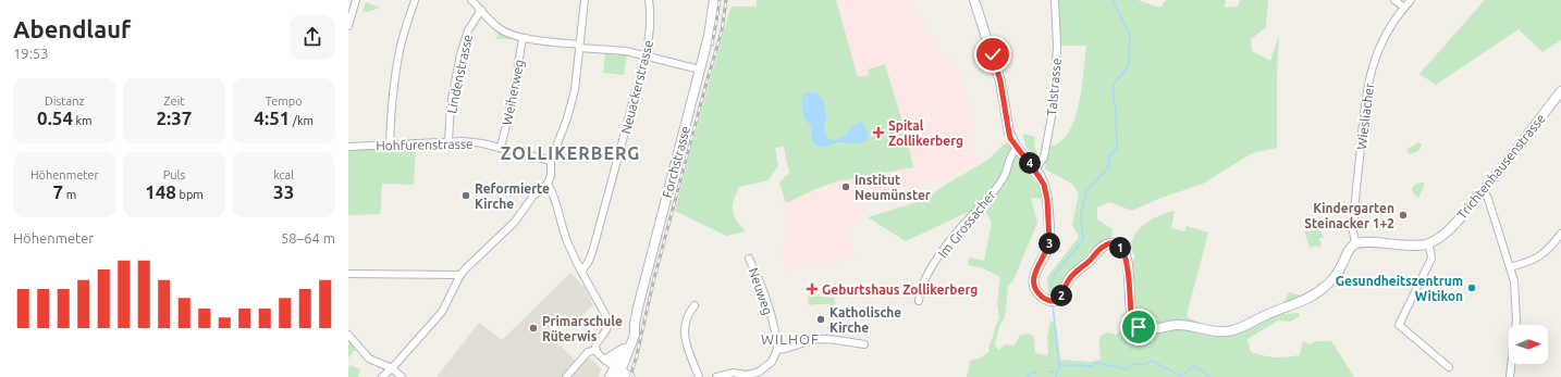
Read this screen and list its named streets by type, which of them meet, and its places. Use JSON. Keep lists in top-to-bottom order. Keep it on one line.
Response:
{"streets":{"street":["Lindenstrasse","Neuackerstrasse","Talstrasse","Weiherweg","Wiesliacher","Hohfurenstrasse","Forchstrasse","Trichtenhausenstrasse","Im Grossacher","Neuweg"]},"crossings":[["Lindenstrasse","Hohfurenstrasse"],["Weiherweg","Hohfurenstrasse"]],"districts":["ZOLLIKERBERG","WILHOF"],"places":{"health":["Spital Zollikerberg","Geburtshaus Zollikerberg"],"other":["Institut Neumünster","Reformierte Kirche","Kindergarten Steinacker 1+2","Gesundheitszentrum Witikon","Katholische Kirche","Primarschule Rüterwis"]},"north":"right","page":{"heading":["Abendlauf","19:53"],"stats":[["Distanz","0.54 km"],["Zeit","2:37"],["Tempo","4:51 /km"],["Höhenmeter","7 m"],["Puls","148 bpm"],["kcal","33"]],"pins":["4","3","1","2"],"chart":["Höhenmeter","58–64 m"]}}
